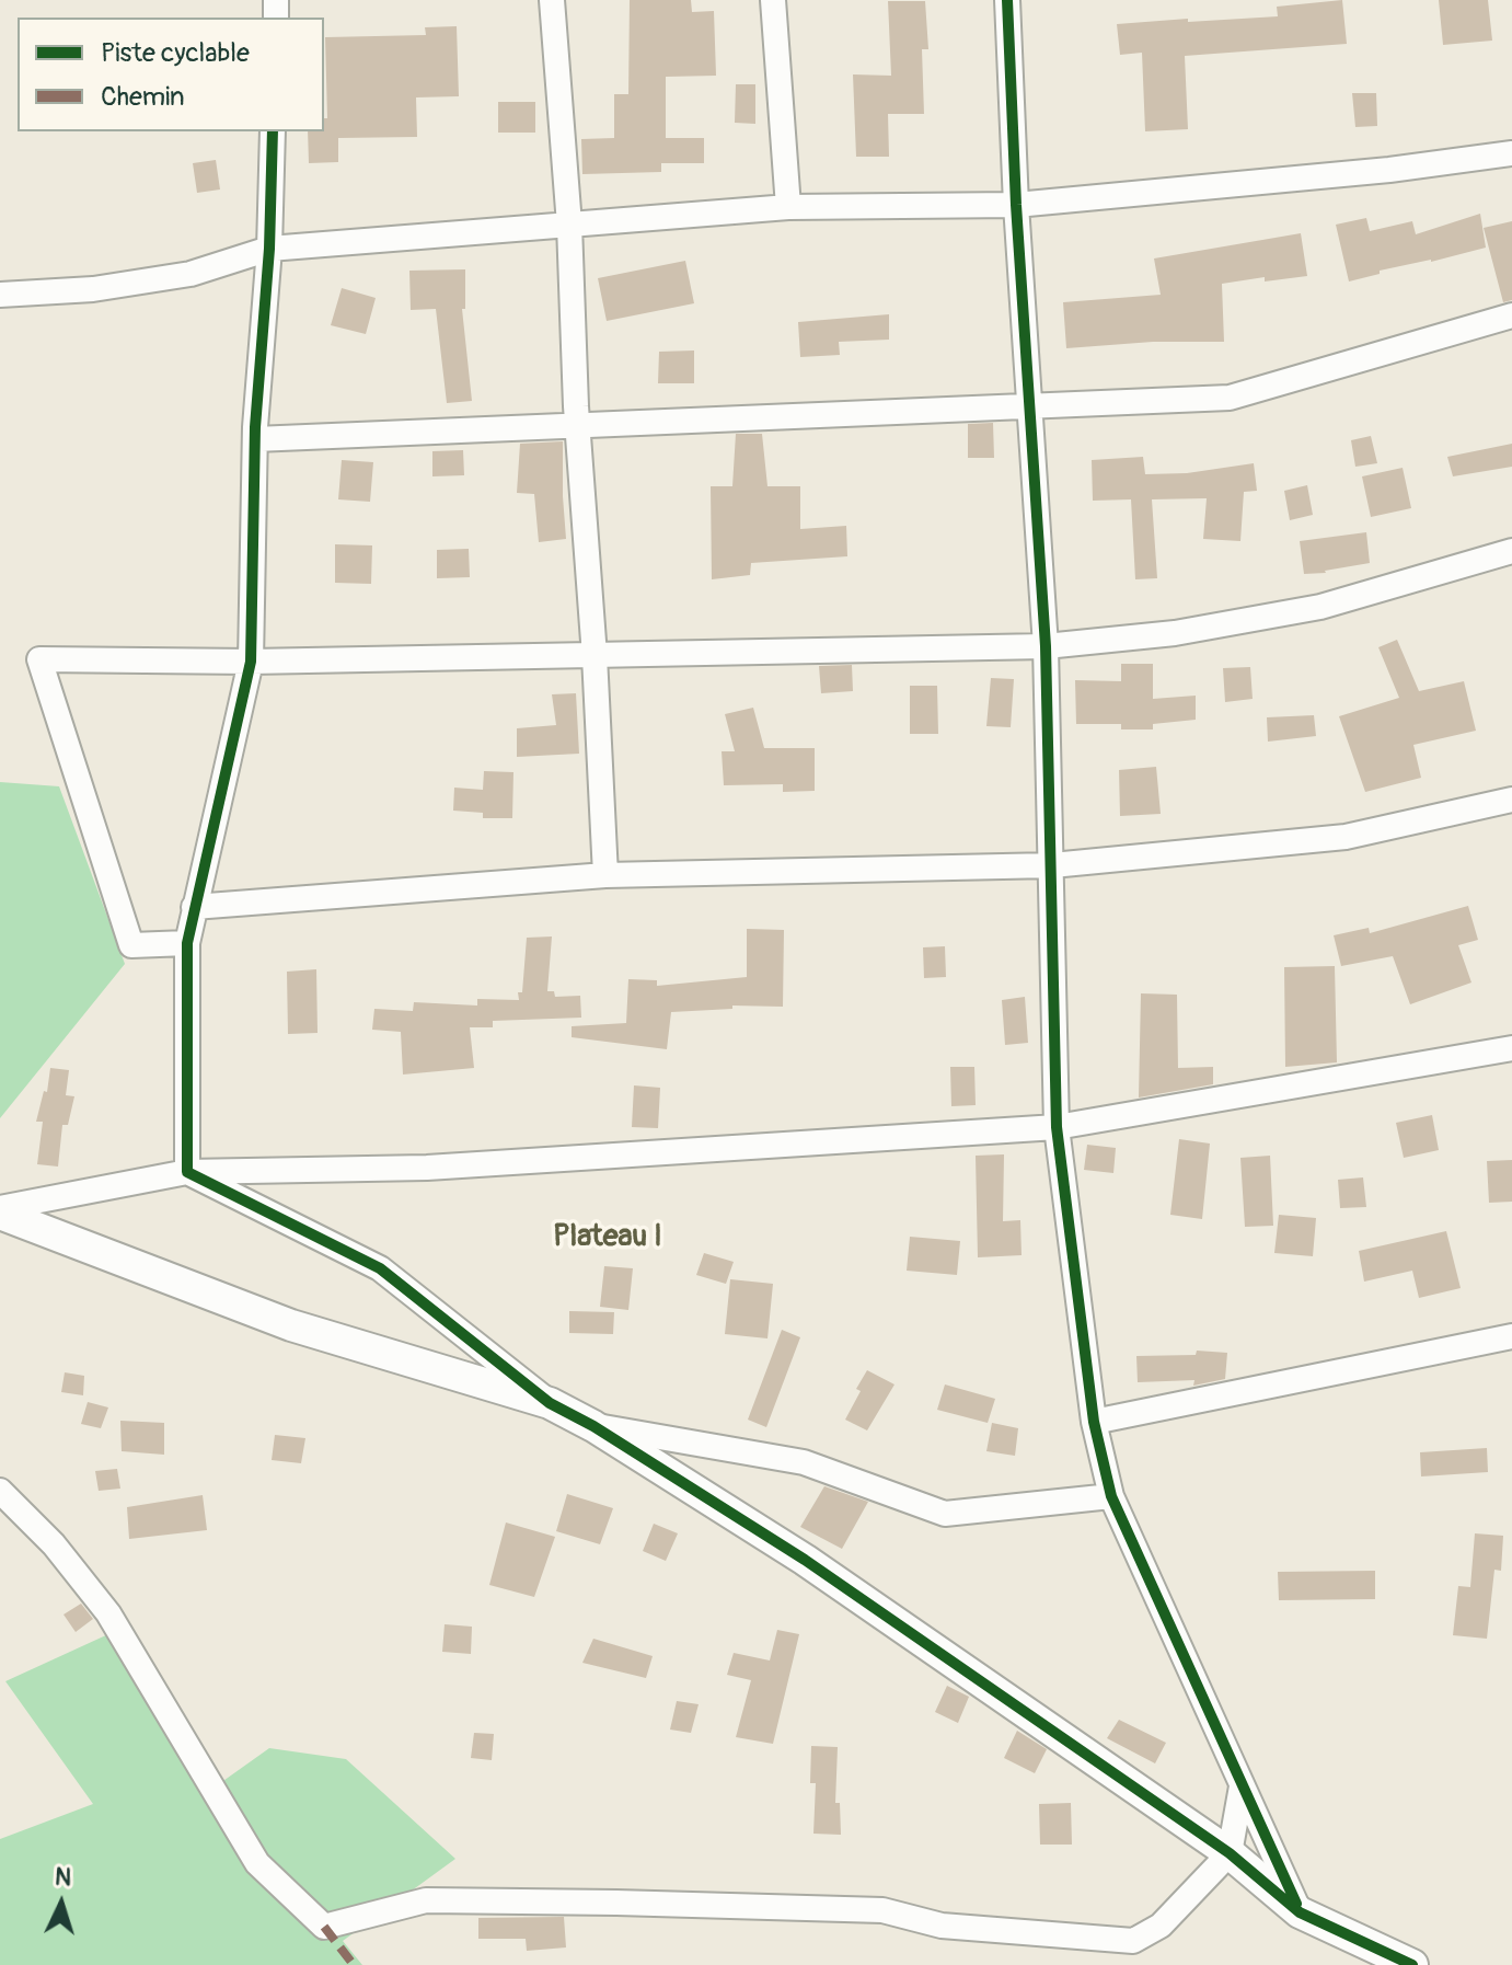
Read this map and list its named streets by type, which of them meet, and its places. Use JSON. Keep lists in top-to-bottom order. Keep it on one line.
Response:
{"districts":["Plateau I"],"legend":["Piste cyclable","Chemin"],"north":"top"}
